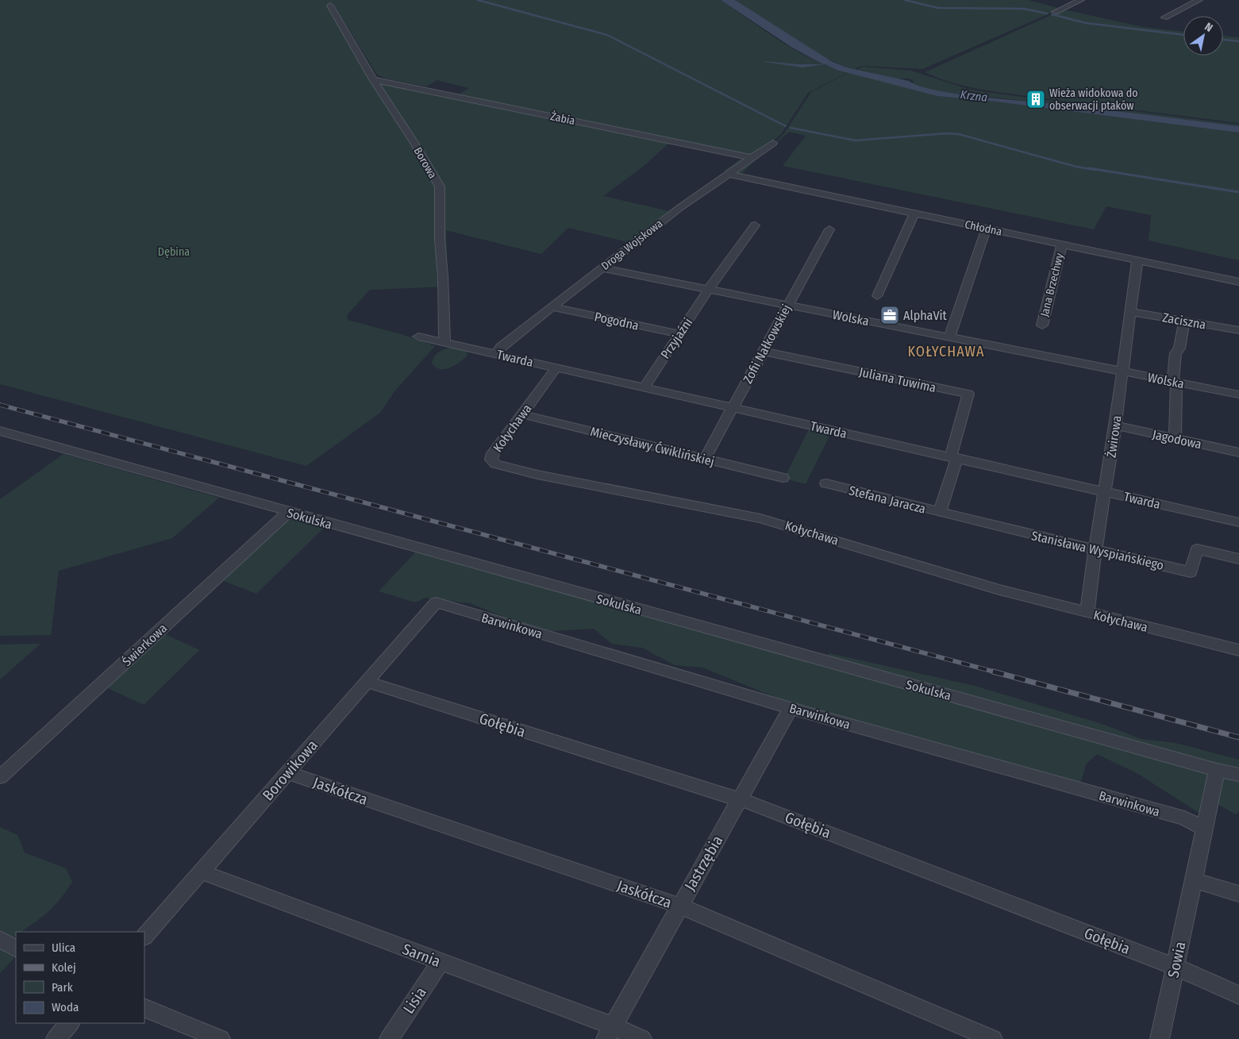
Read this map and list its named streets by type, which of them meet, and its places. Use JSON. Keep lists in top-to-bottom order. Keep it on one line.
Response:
{"streets":{"street":["Żabia","Borowa","Chłodna","Droga Wojskowa","Jana Brzechwy","Wolska","Pogodna","Zaciszna","Przyjaźni","Zofii Nałkowskiej","Twarda","Juliana Tuwima","Kołychawa","Żwirowa","Jagodowa","Mieczysławy Ćwiklińskiej","Stefana Jaracza","Sokulska","Stanisława Wyspiańskiego","Barwinkowa","Świerkowa","Gołębia","Borowikowa","Jaskółcza","Jastrzębia","Sarnia","Sowia","Lisia"]},"crossings":[["Żabia","Borowa"],["Żabia","Droga Wojskowa"],["Borowa","Twarda"],["Chłodna","Droga Wojskowa"],["Chłodna","Jana Brzechwy"],["Chłodna","Żwirowa"],["Droga Wojskowa","Wolska"],["Droga Wojskowa","Pogodna"],["Droga Wojskowa","Twarda"],["Wolska","Przyjaźni"],["Wolska","Zofii Nałkowskiej"],["Wolska","Żwirowa"],["Pogodna","Przyjaźni"],["Zaciszna","Żwirowa"],["Przyjaźni","Twarda"],["Zofii Nałkowskiej","Twarda"],["Zofii Nałkowskiej","Juliana Tuwima"],["Zofii Nałkowskiej","Mieczysławy Ćwiklińskiej"],["Twarda","Juliana Tuwima"],["Twarda","Kołychawa"],["Twarda","Żwirowa"],["Twarda","Stefana Jaracza"],["Juliana Tuwima","Stefana Jaracza"],["Kołychawa","Żwirowa"],["Kołychawa","Mieczysławy Ćwiklińskiej"],["Żwirowa","Jagodowa"],["Żwirowa","Stanisława Wyspiańskiego"],["Stefana Jaracza","Stanisława Wyspiańskiego"],["Sokulska","Świerkowa"],["Sokulska","Sowia"],["Barwinkowa","Borowikowa"],["Barwinkowa","Jastrzębia"],["Barwinkowa","Sowia"],["Gołębia","Borowikowa"],["Gołębia","Jastrzębia"],["Gołębia","Sowia"],["Borowikowa","Jaskółcza"],["Borowikowa","Sarnia"],["Jaskółcza","Jastrzębia"],["Jastrzębia","Sarnia"],["Sarnia","Lisia"]],"districts":["KOŁYCHAWA"],"water":["Krzna"],"parks":["Dębina"],"places":{"building":["Wieża widokowa do obserwacji ptaków"],"office":["AlphaVit"]},"legend":["Ulica","Kolej","Park","Woda"],"north":"top right"}
